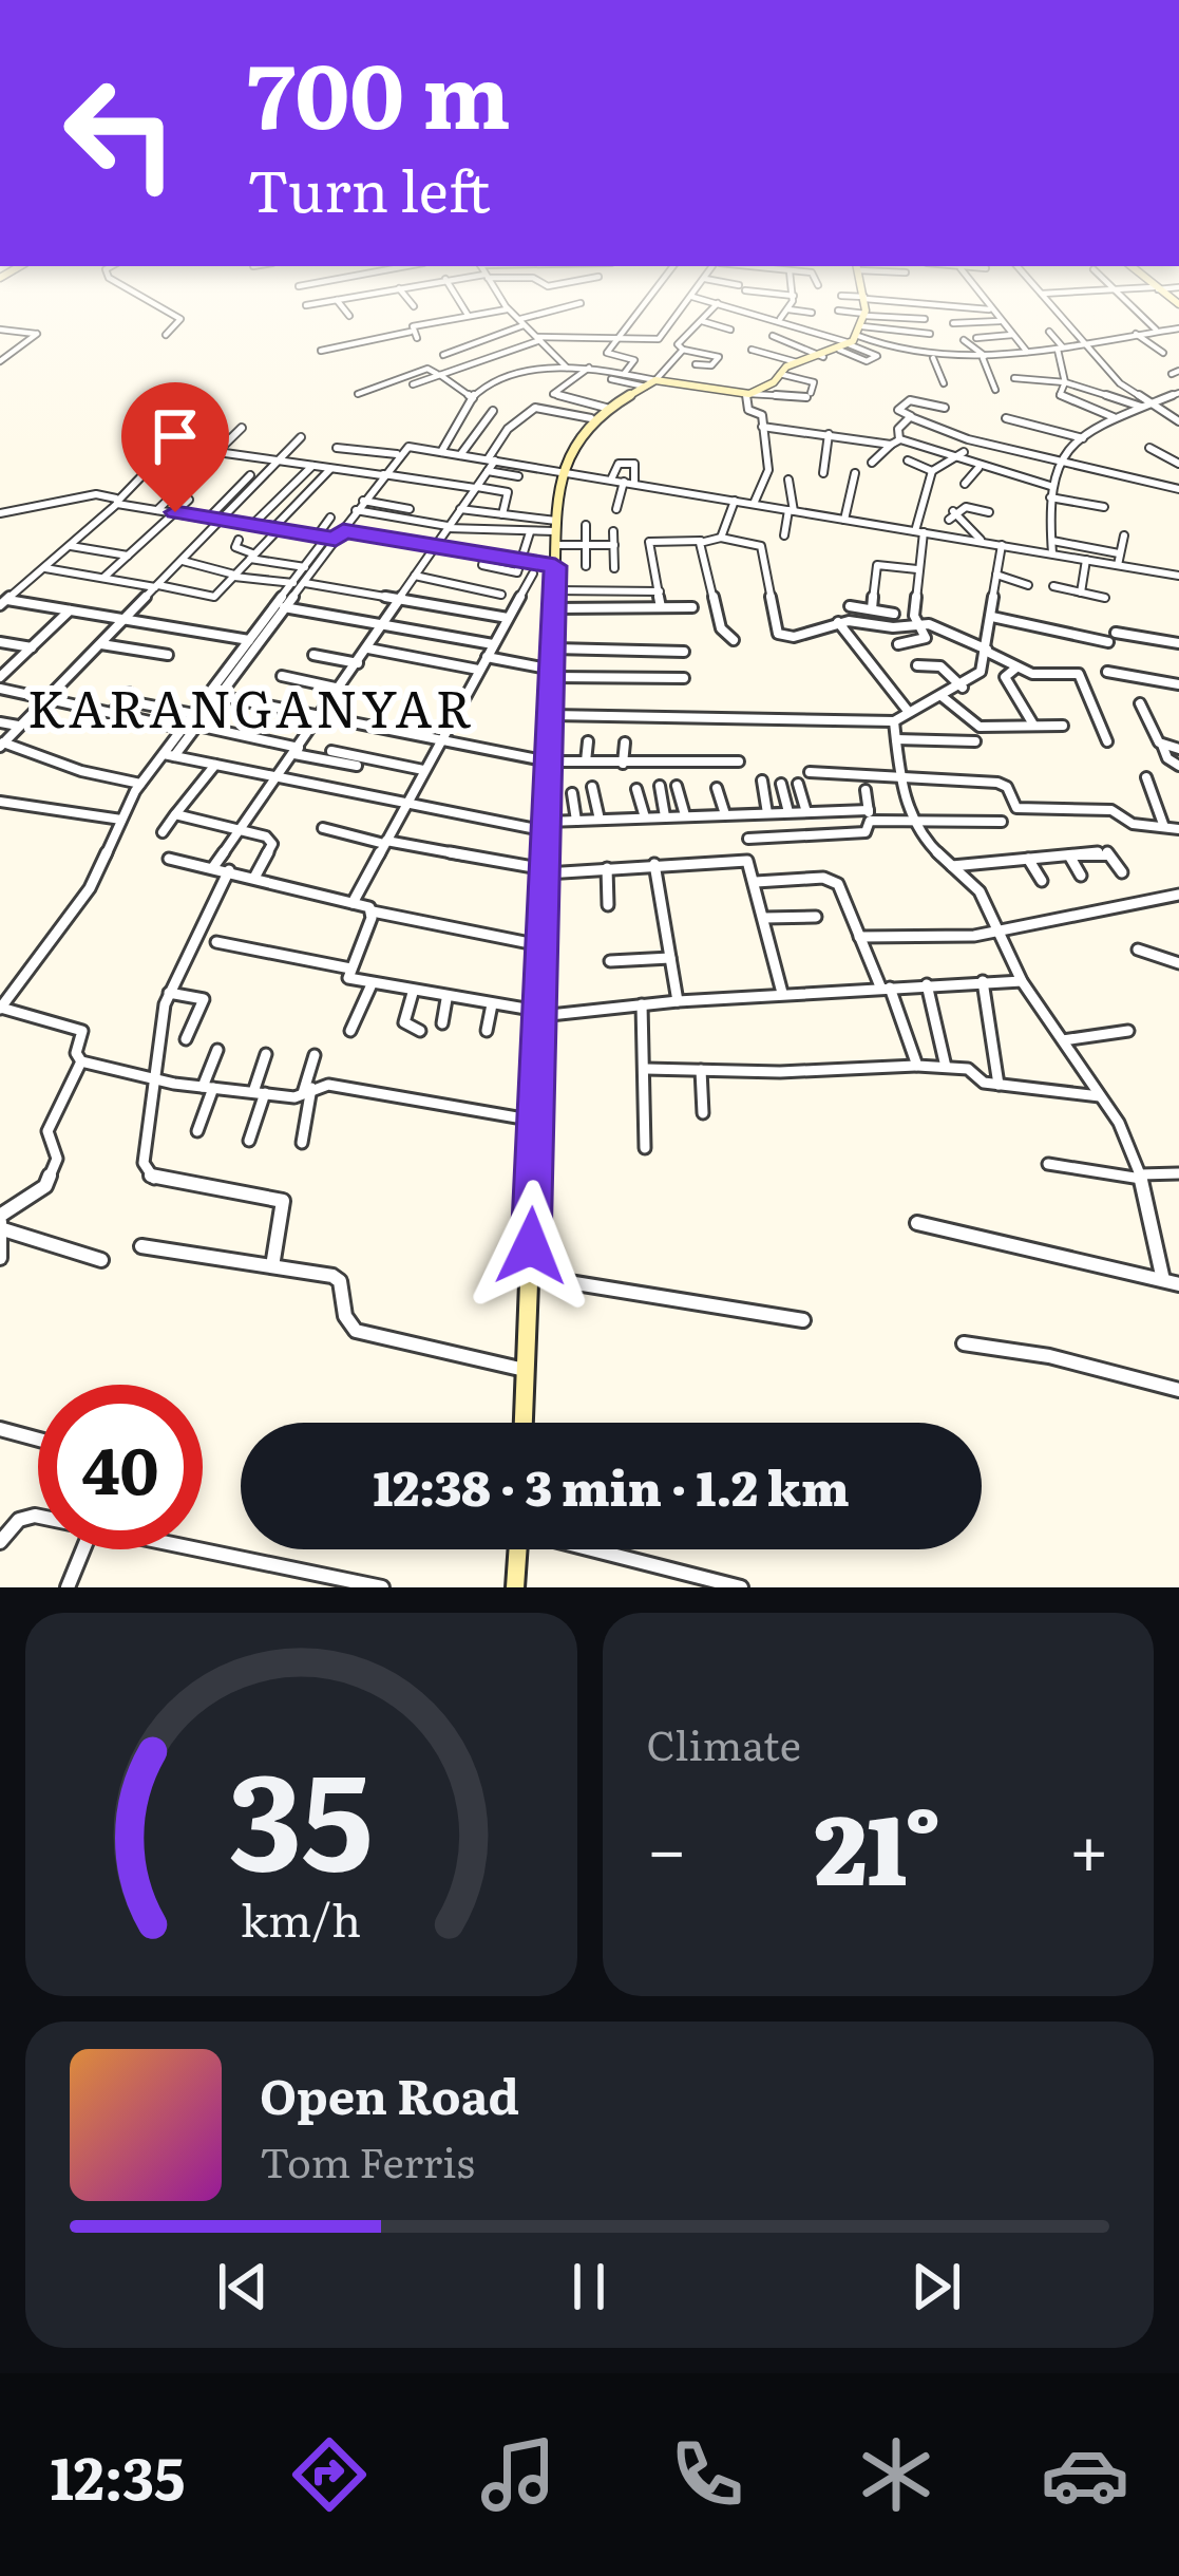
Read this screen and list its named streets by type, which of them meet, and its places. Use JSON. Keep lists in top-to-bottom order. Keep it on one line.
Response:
{"districts":["KARANGANYAR"],"page":{"turn":["700 m","Turn left"],"limit":"40","trip":"12:38 · 3 min · 1.2 km","tile":"Climate","heat":["−","21°","+"],"song":["Open Road","Tom Ferris"],"tabs":"12:35","gauge":["35","km/h"]}}
